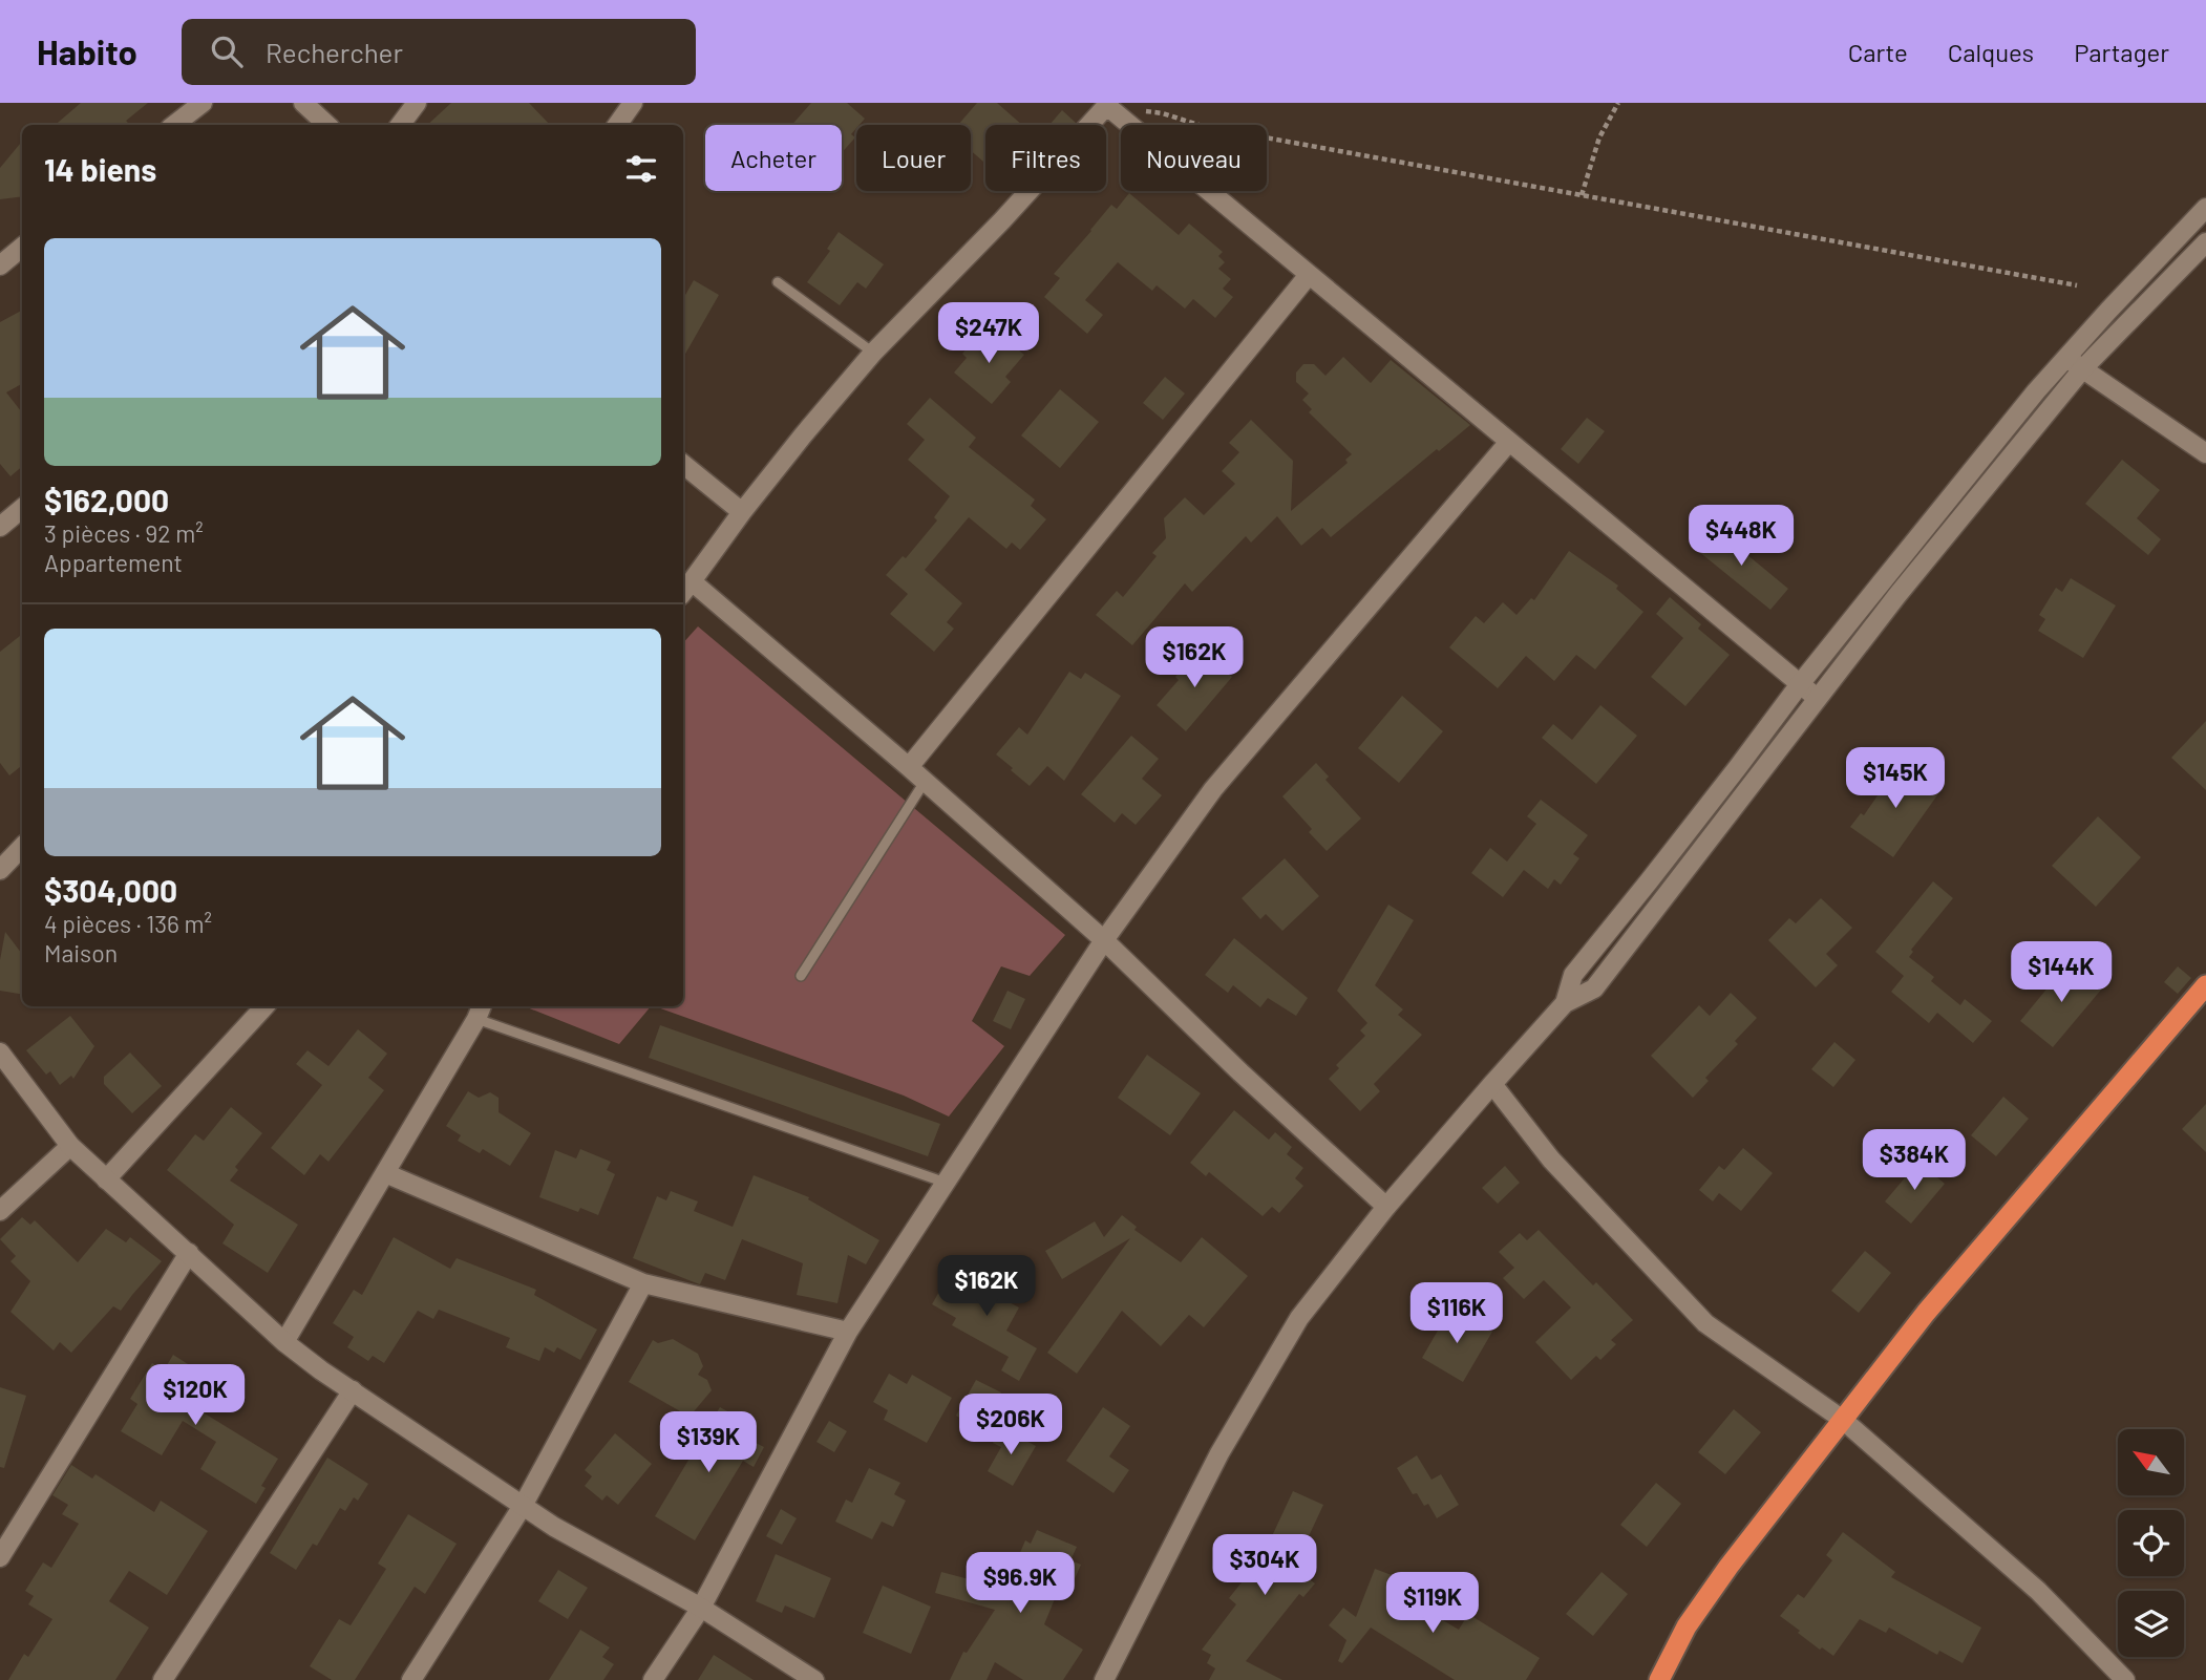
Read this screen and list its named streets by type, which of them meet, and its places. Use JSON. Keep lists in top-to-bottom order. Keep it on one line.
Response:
{"north":"top left","page":{"header":"Habito","search":"Rechercher","nav":["Carte","Calques","Partager"],"chip":["Acheter","Louer","Filtres","Nouveau"],"heading":"14 biens","list":[{"name":"$162,000","note":"3 pièces · 92 m² · Appartement"},{"name":"$304,000","note":"4 pièces · 136 m² · Maison"}],"price":["$247K","$448K","$162K","$145K","$144K","$384K","$162K","$116K","$120K","$206K","$139K","$304K","$96.9K","$119K"]}}
